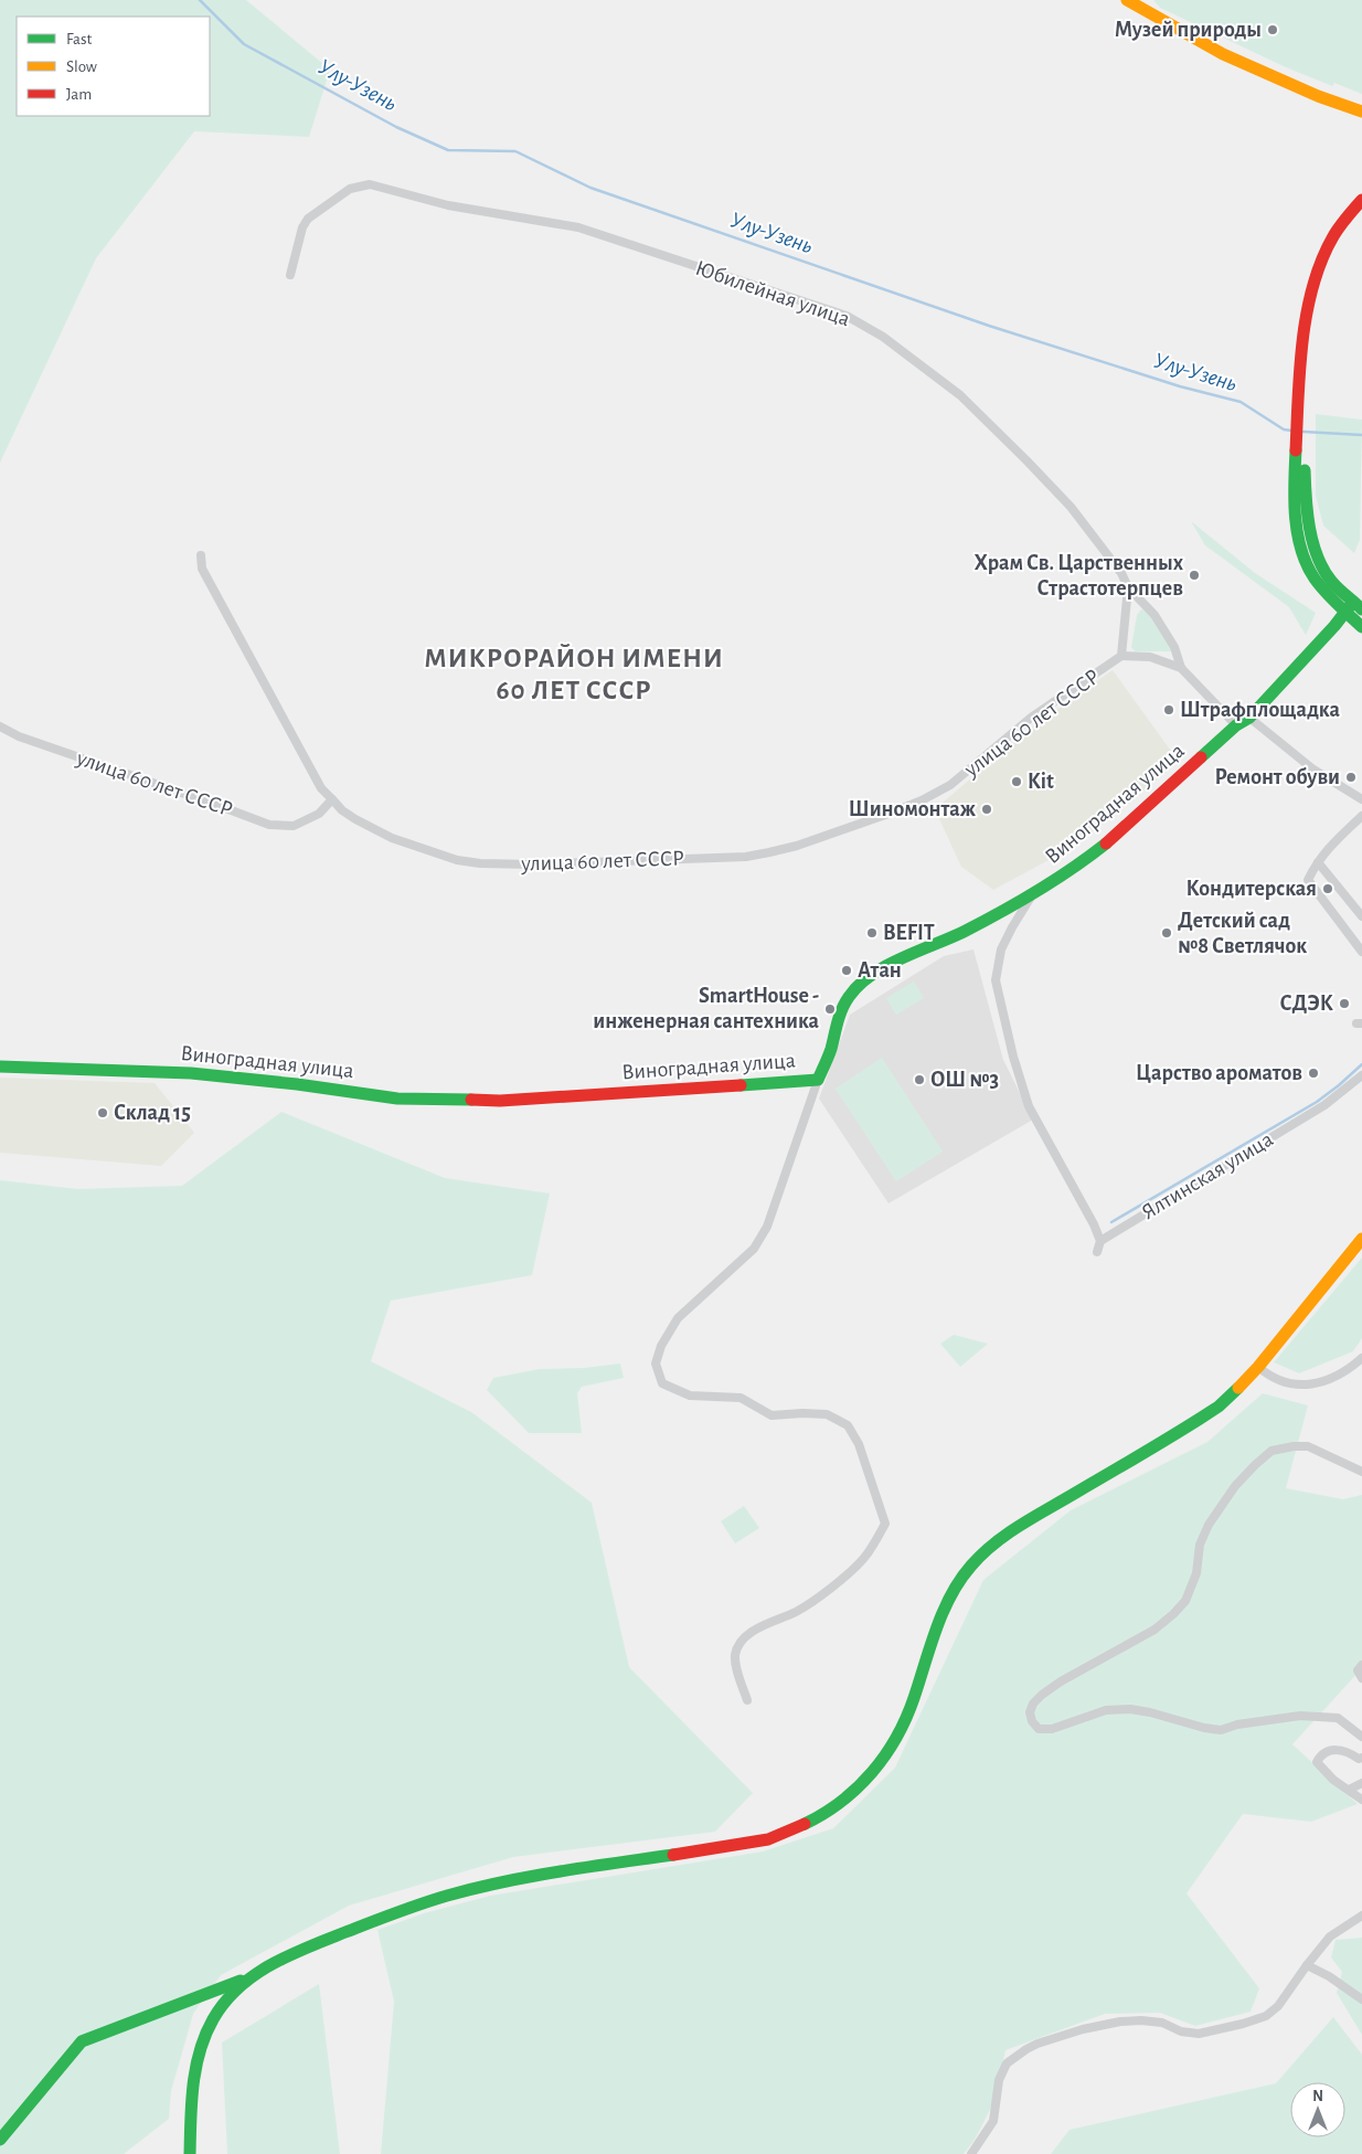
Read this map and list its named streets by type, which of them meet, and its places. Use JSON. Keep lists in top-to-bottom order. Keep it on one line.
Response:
{"streets":{"main road":["Виноградная улица"],"street":["Юбилейная улица","улица 60 лет СССР","Ялтинская улица"]},"crossings":[["Юбилейная улица","улица 60 лет СССР"],["Юбилейная улица","Виноградная улица"]],"districts":["МИКРОРАЙОН ИМЕНИ 60 ЛЕТ СССР"],"water":["Улу-Узень"],"places":["Музей природы","Храм Св. Царственных Страстотерпцев","Штрафплощадка","Ремонт обуви","Kit","Шиномонтаж","Кондитерская","BEFIT","Детский сад №8 Светлячок","Атан","СДЭК","SmartHouse - инженерная сантехника","Царство ароматов","ОШ №3","Склад 15"],"legend":["Fast","Slow","Jam"],"north":"top"}
